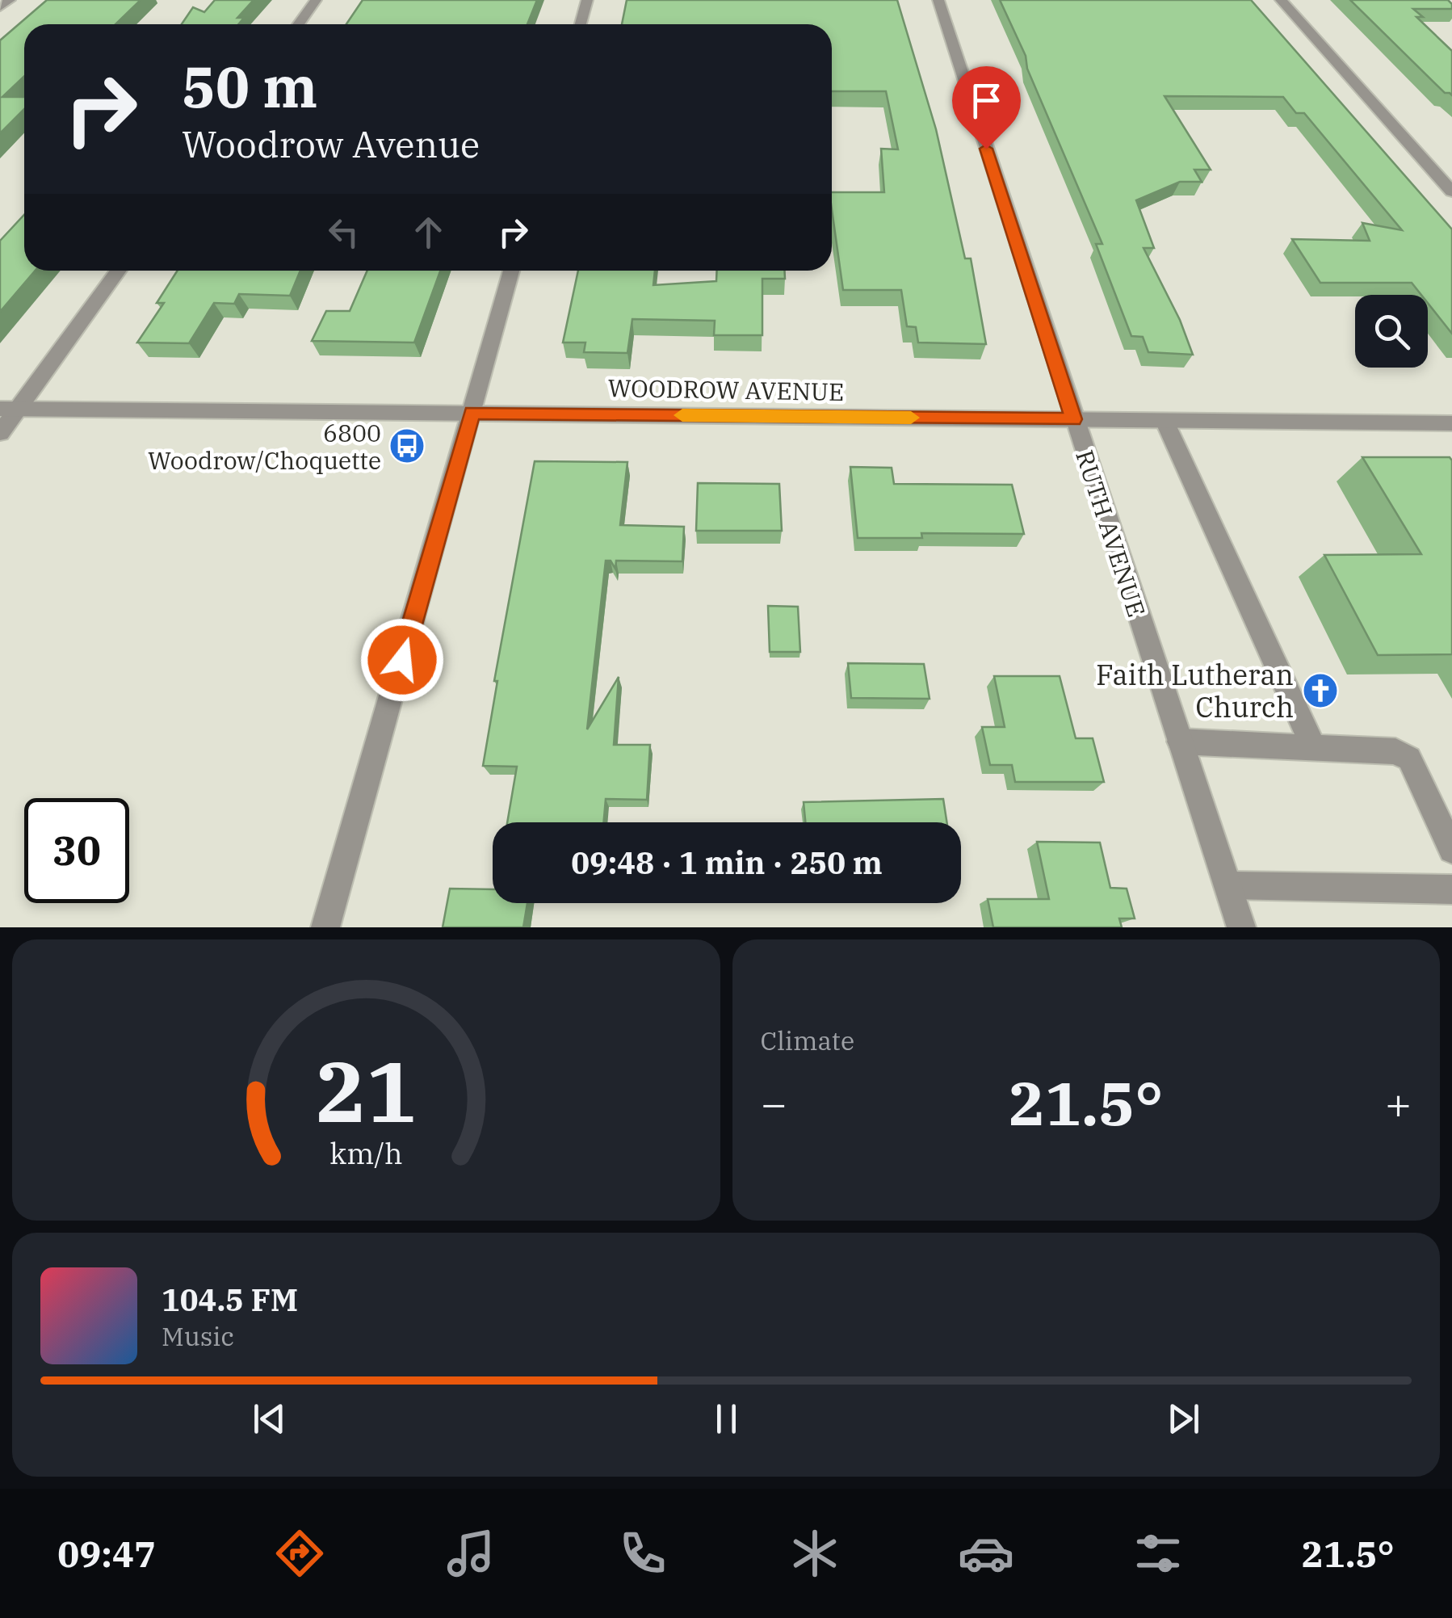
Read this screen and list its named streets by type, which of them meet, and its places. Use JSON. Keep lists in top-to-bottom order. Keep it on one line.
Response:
{"streets":{"street":["WOODROW AVENUE","RUTH AVENUE"]},"crossings":[["WOODROW AVENUE","RUTH AVENUE"]],"places":{"bus stop":["6800 Woodrow/Choquette"],"church":["Faith Lutheran Church"]},"page":{"turn":["50 m","Woodrow Avenue"],"limit":"30","trip":"09:48 · 1 min · 250 m","tile":"Climate","heat":["−","21.5°","+"],"song":["104.5 FM","Music"],"tabs":["09:47","21.5°"],"gauge":["21","km/h"]}}
